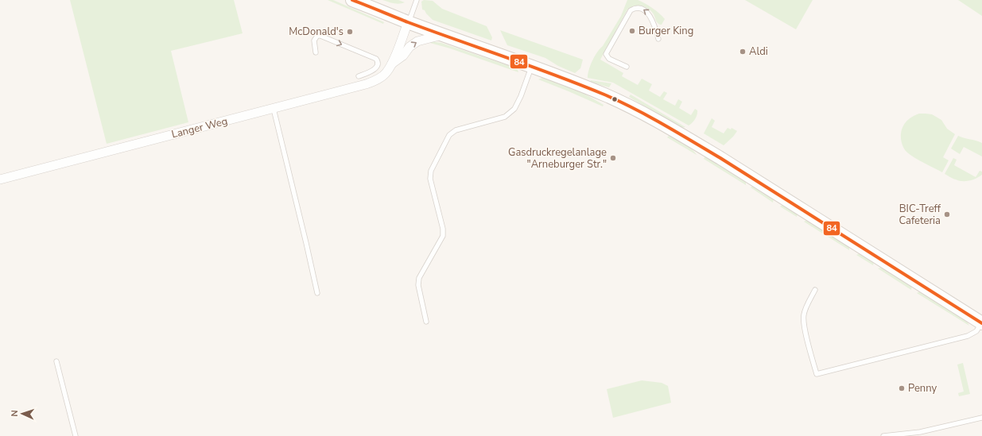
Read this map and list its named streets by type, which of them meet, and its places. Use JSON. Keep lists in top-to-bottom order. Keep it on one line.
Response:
{"streets":{"street":["Langer Weg"]},"places":["Burger King","McDonald's","Aldi","Gasdruckregelanlage \"Arneburger Str.\"","BIC-Treff Cafeteria","Penny"],"lines":["transit line 84"],"north":"left"}
